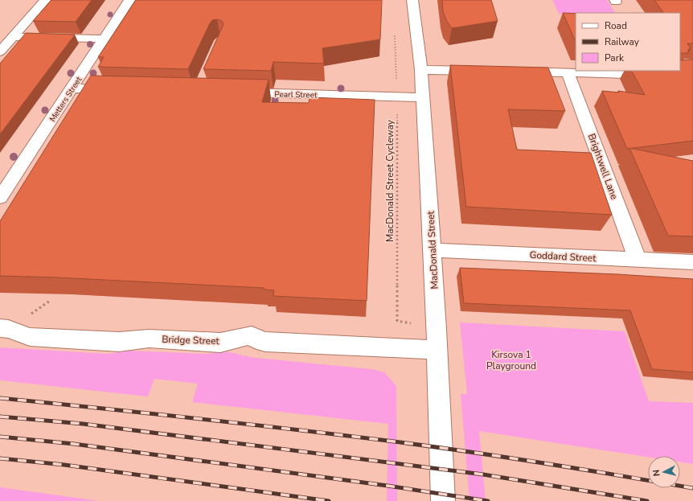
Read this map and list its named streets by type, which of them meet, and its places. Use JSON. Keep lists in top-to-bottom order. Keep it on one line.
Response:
{"streets":{"street":["Pearl Street","Metters Street","Brightwell Lane","MacDonald Street","Goddard Street","Bridge Street"],"path":["MacDonald Street Cycleway"]},"crossings":[["Pearl Street","MacDonald Street Cycleway"],["Pearl Street","MacDonald Street"],["Brightwell Lane","Goddard Street"],["MacDonald Street Cycleway","MacDonald Street"],["MacDonald Street","Goddard Street"],["MacDonald Street","Bridge Street"]],"parks":["Kirsova 1 Playground"],"legend":["Road","Railway","Park"],"north":"left"}
